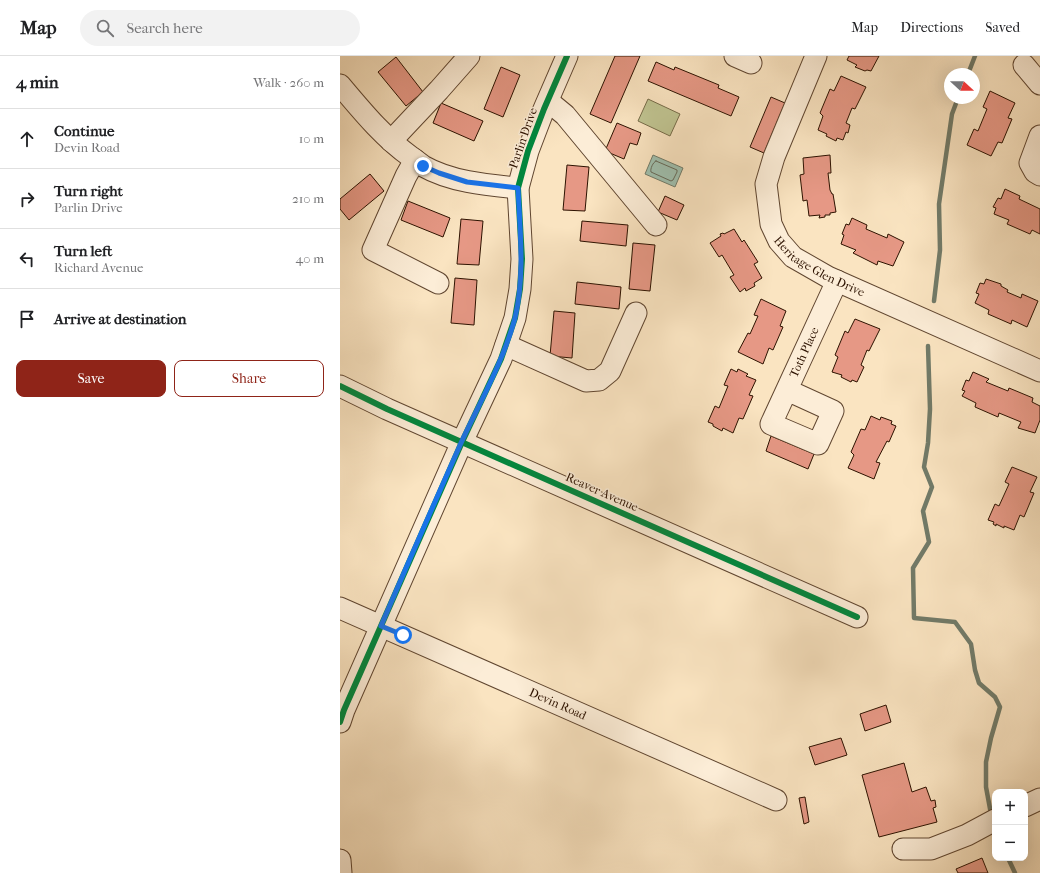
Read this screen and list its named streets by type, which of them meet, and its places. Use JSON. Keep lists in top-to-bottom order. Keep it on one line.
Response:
{"streets":{"street":["Parlin Drive","Heritage Glen Drive","Toth Place","Reaver Avenue","Devin Road"]},"crossings":[["Parlin Drive","Reaver Avenue"],["Parlin Drive","Devin Road"],["Heritage Glen Drive","Toth Place"]],"north":"right","page":{"header":"Map","search":"Search here","nav":["Map","Directions","Saved"],"heading":["4 min","Walk · 260 m"],"list":[["Continue","Devin Road","10 m"],["Turn right","Parlin Drive","210 m"],["Turn left","Richard Avenue","40 m"],"Arrive at destination"],"buttons":["Save","Share"],"map_buttons":["+","−"]}}
